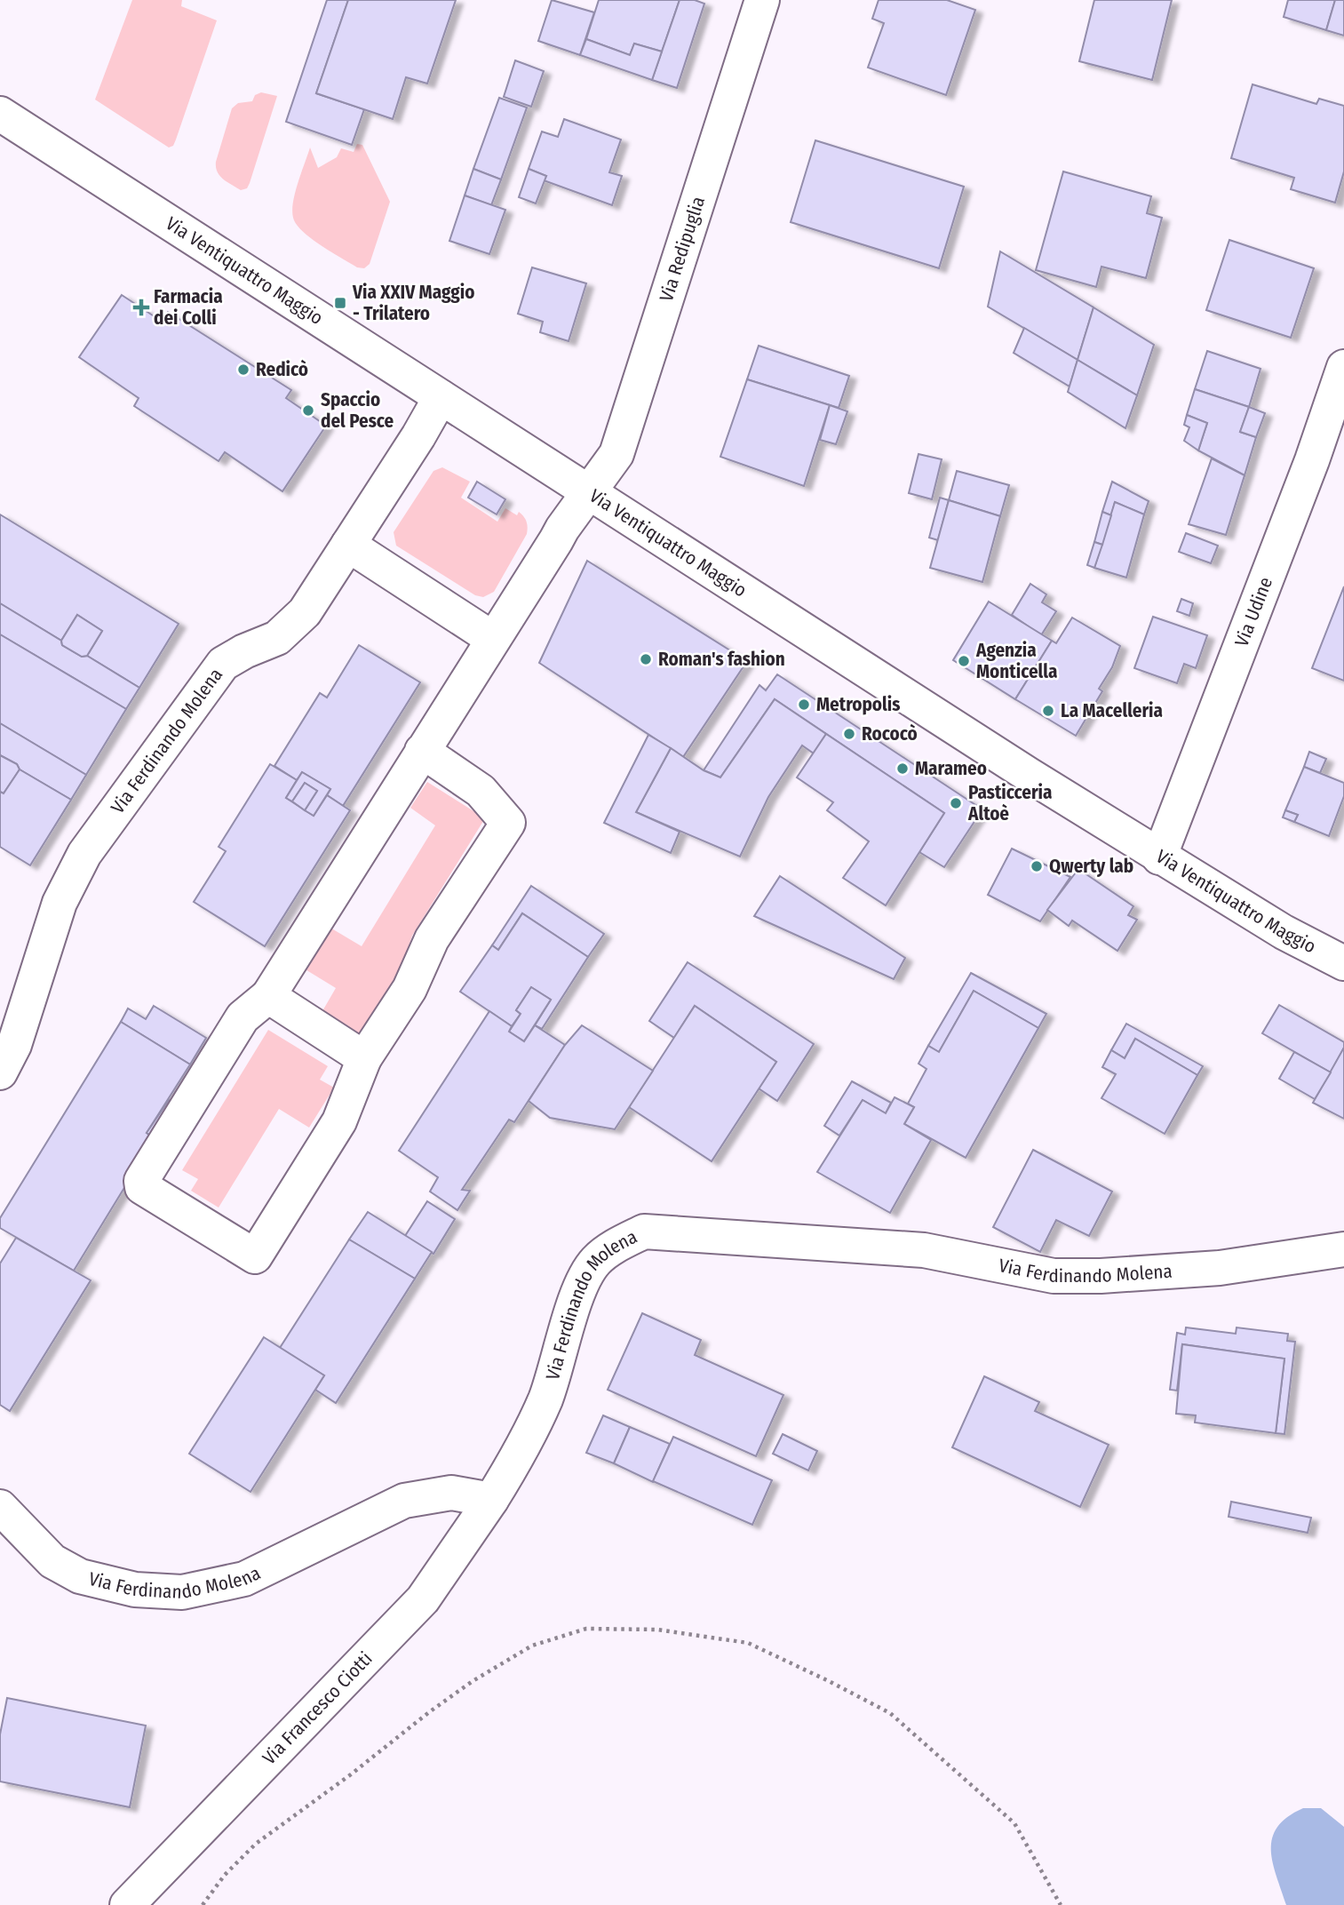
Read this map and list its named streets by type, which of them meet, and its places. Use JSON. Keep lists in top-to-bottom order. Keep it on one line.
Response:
{"streets":{"street":["Via Redipuglia","Via Ventiquattro Maggio","Via Udine","Via Ferdinando Molena","Via Francesco Ciotti"]},"crossings":[["Via Redipuglia","Via Ventiquattro Maggio"],["Via Ventiquattro Maggio","Via Udine"],["Via Ventiquattro Maggio","Via Ferdinando Molena"],["Via Ferdinando Molena","Via Francesco Ciotti"]],"places":{"transit":["Via XXIV Maggio - Trilatero"],"health":["Farmacia dei Colli"],"other":["Redicò","Spaccio del Pesce","Roman's fashion","Agenzia Monticella","Metropolis","La Macelleria","Rococò","Marameo","Pasticceria Altoè","Qwerty lab"]}}
